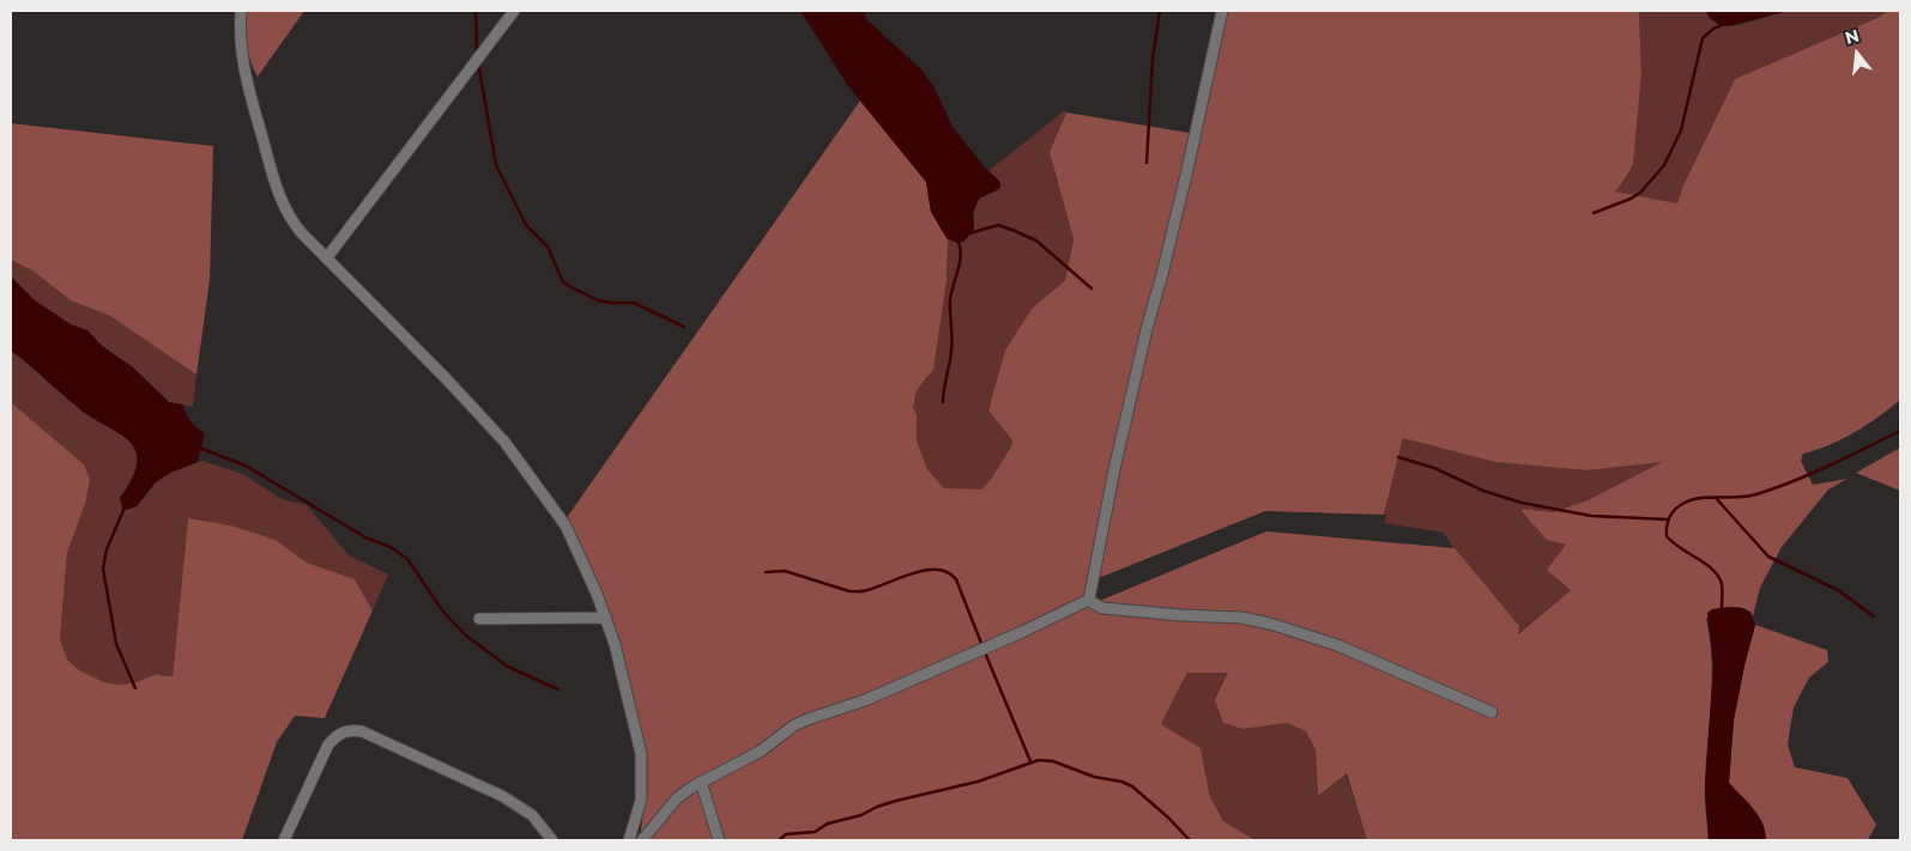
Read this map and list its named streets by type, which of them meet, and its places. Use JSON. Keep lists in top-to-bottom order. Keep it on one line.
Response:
{"north":"top"}
